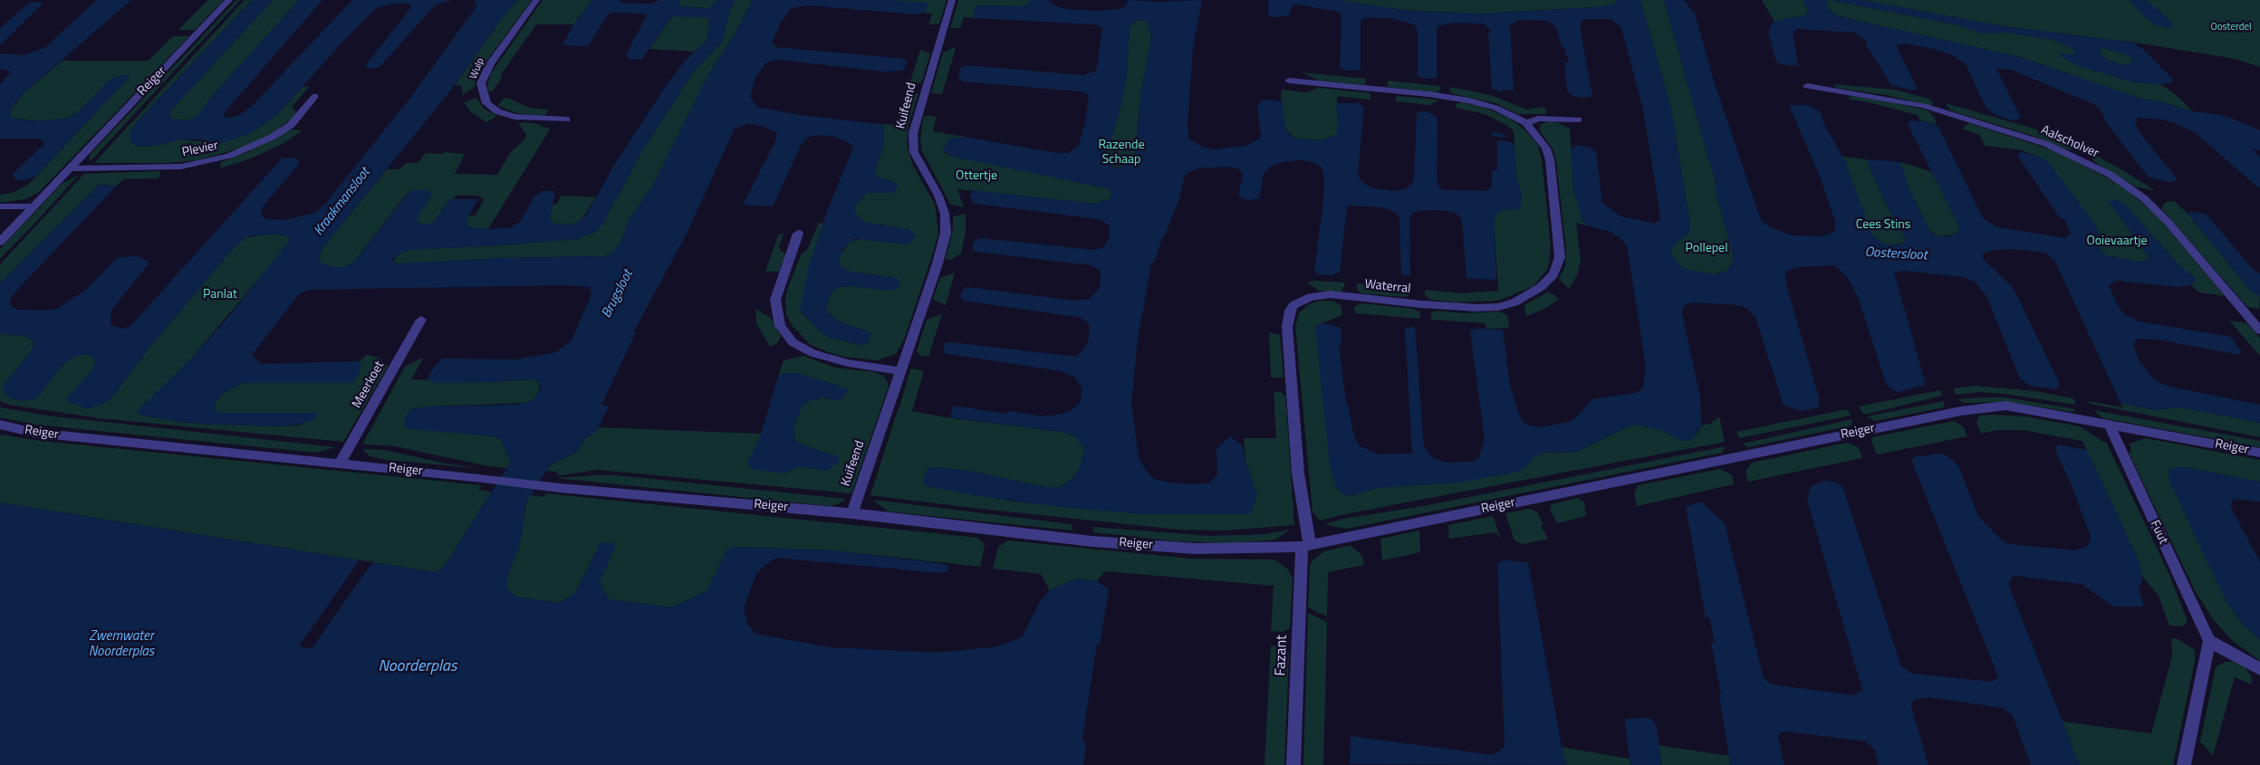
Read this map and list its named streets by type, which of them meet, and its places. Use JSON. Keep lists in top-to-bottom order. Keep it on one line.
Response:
{"streets":{"street":["Wulp","Reiger","Kuifeend","Aalscholver","Plevier","Waterral","Meerkoet","Fuut","Fazant"]},"crossings":[["Reiger","Kuifeend"],["Reiger","Plevier"],["Reiger","Waterral"],["Reiger","Meerkoet"],["Reiger","Fuut"],["Reiger","Fazant"],["Waterral","Fazant"]],"water":["Kraakmansloot","Oostersloot","Brugsloot","Zwemwater Noorderplas","Noorderplas"],"parks":["Oosterdel","Razende Schaap","Ottertje","Cees Stins","Ooievaartje","Pollepel","Panlat"]}
